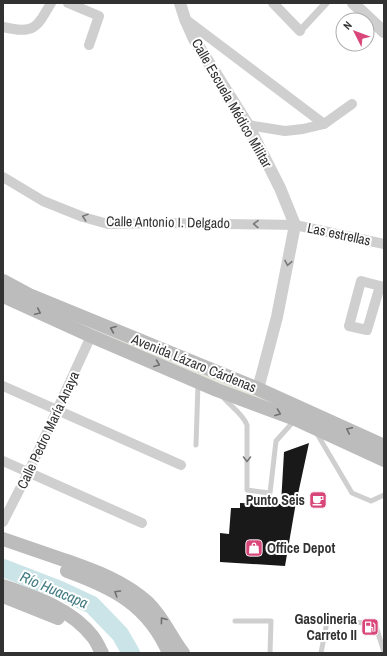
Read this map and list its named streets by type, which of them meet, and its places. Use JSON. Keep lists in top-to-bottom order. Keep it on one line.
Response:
{"streets":{"main road":["Avenida Lázaro Cárdenas"],"street":["Calle Escuela Médico Militar","Calle Antonio I. Delgado","Las estrellas","Calle Pedro María Anaya"]},"crossings":[["Calle Escuela Médico Militar","Calle Antonio I. Delgado"],["Calle Escuela Médico Militar","Las estrellas"],["Calle Antonio I. Delgado","Las estrellas"],["Avenida Lázaro Cárdenas","Calle Pedro María Anaya"]],"one_way":["Calle Antonio I. Delgado"],"water":["Río Huacapa"],"places":{"cafe":["Punto Seis"],"shop":["Office Depot"],"fuel station":["Gasolineria Carreto II"]},"north":"top left"}
